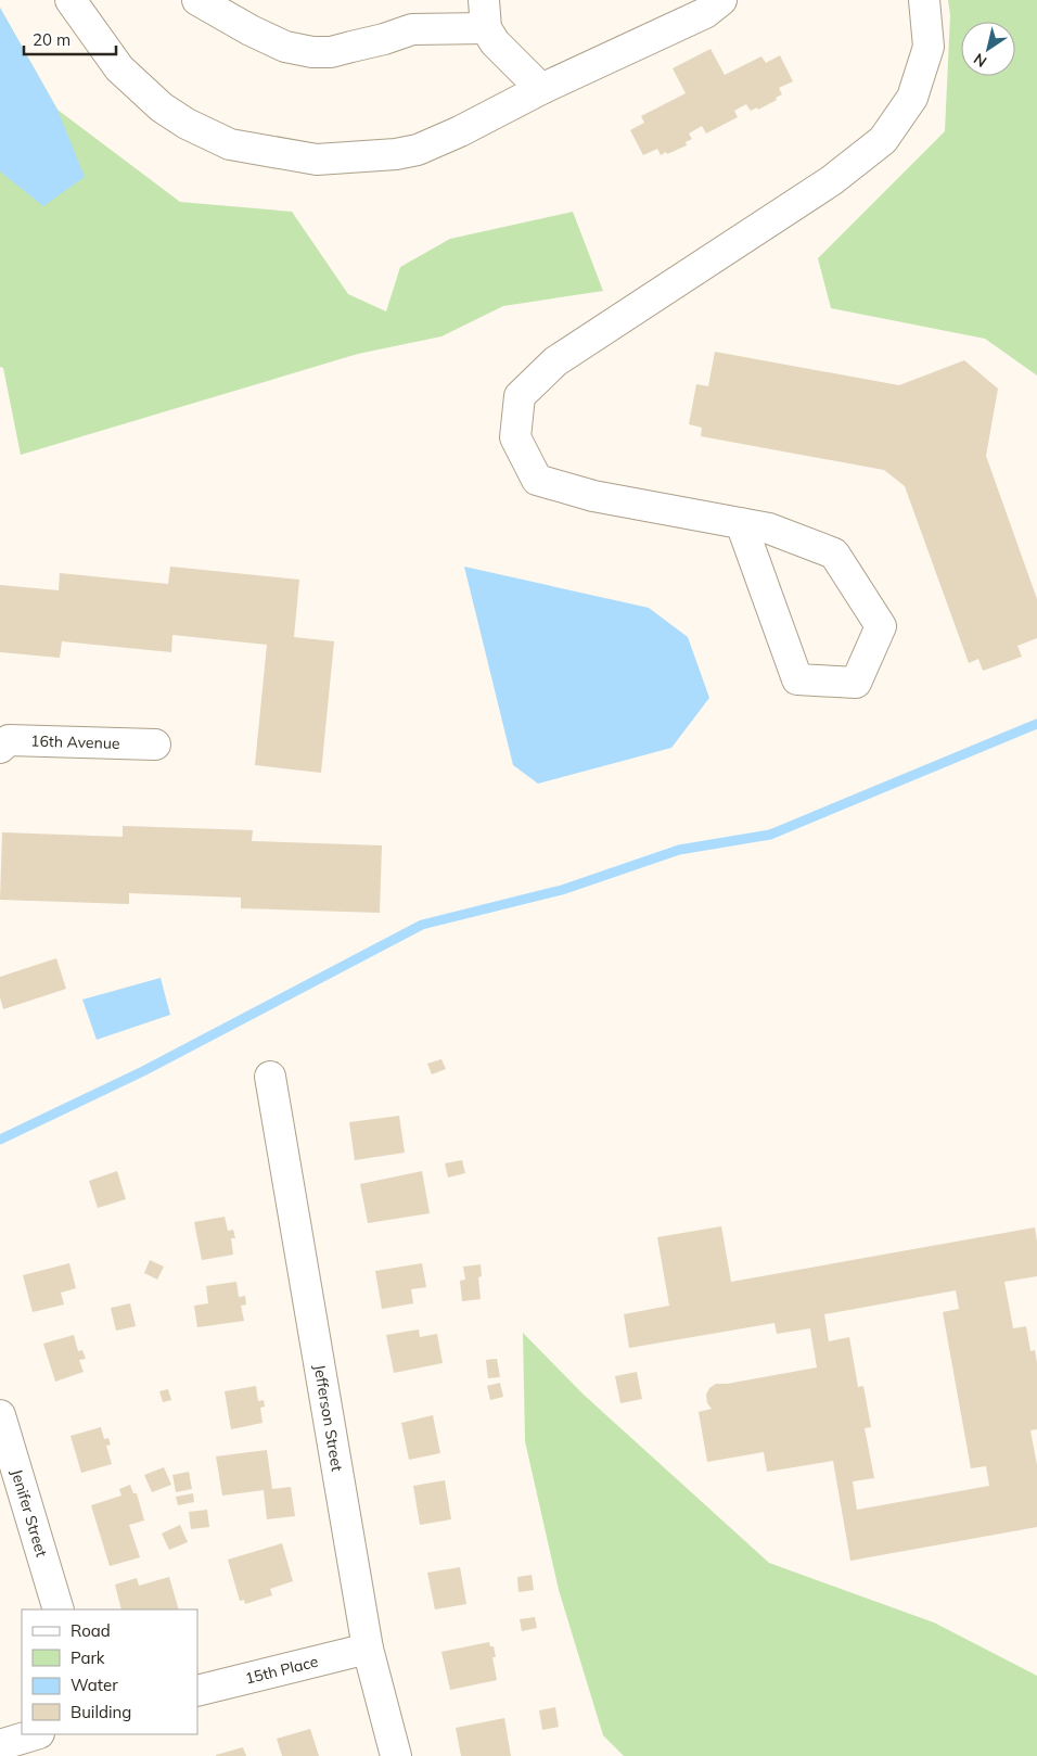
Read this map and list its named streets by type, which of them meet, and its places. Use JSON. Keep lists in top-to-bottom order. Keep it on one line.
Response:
{"streets":{"street":["16th Avenue","Jefferson Street","Jenifer Street","15th Place"]},"crossings":[["Jefferson Street","15th Place"]],"legend":["Road","Park","Water","Building"],"scale_bar":"20 m","north":"bottom left"}
